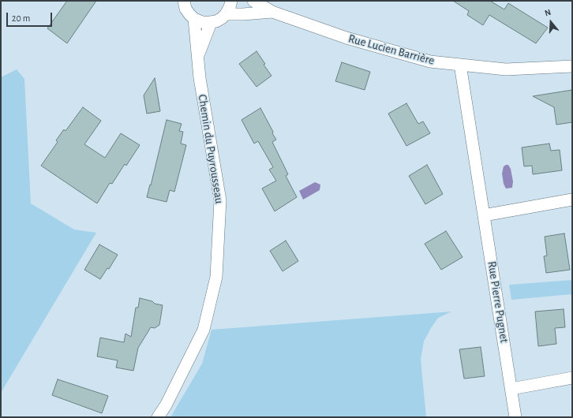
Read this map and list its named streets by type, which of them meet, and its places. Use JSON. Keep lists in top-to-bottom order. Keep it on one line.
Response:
{"streets":{"street":["Rue Lucien Barrière","Chemin du Puyrousseau","Rue Pierre Pugnet"]},"crossings":[["Rue Lucien Barrière","Rue Pierre Pugnet"]],"scale_bar":"20 m","north":"top"}
